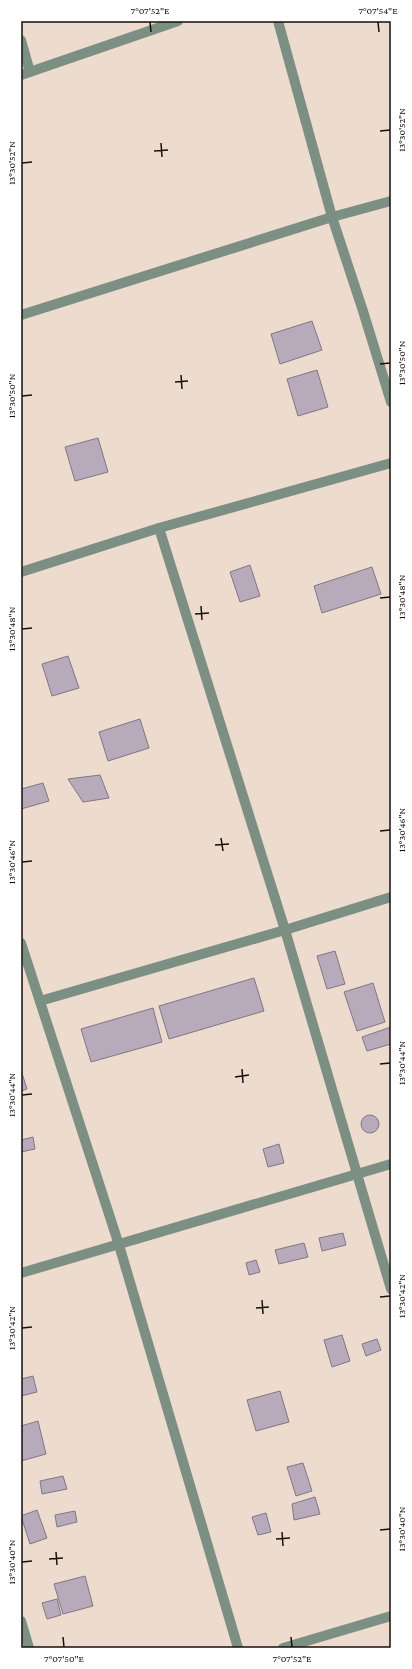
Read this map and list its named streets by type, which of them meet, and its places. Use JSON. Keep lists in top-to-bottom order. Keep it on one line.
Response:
{"coordinates":["7°07'52\"E","7°07'54\"E","13°30'52\"N","13°30'50\"N","13°30'48\"N","13°30'46\"N","13°30'44\"N","13°30'42\"N","13°30'40\"N","7°07'50\"E"]}
